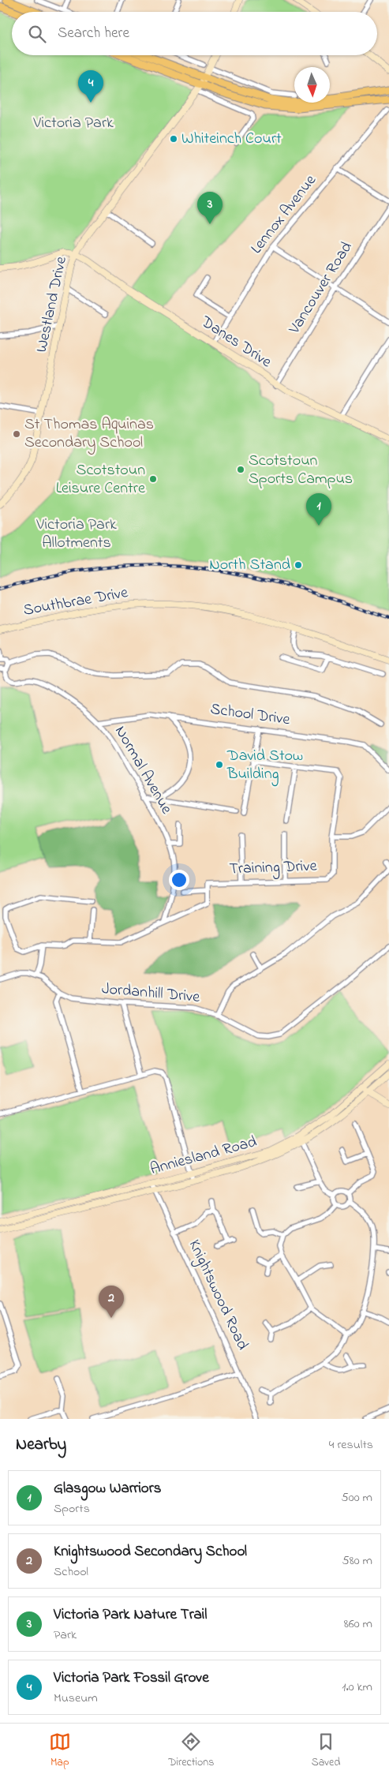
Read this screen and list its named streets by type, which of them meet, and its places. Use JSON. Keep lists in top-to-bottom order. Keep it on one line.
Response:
{"streets":{"street":["Lennox Avenue","Vancouver Road","Westland Drive","Danes Drive","Southbrae Drive","School Drive","Normal Avenue","Training Drive","Jordanhill Drive","Anniesland Road","Knightswood Road"]},"crossings":[["Lennox Avenue","Danes Drive"],["Vancouver Road","Danes Drive"],["Westland Drive","Danes Drive"],["School Drive","Normal Avenue"],["Anniesland Road","Knightswood Road"]],"parks":["Victoria Park","Victoria Park Allotments"],"places":["Whiteinch Court","St Thomas Aquinas Secondary School","Scotstoun Sports Campus","Scotstoun Leisure Centre","North Stand","David Stow Building"],"north":"bottom","page":{"search":"Search here","pins":["4","3","1","2"],"heading":["Nearby","4 results"],"list":[{"mark":"1","name":"Glasgow Warriors","note":"Sports","value":"500 m"},{"mark":"2","name":"Knightswood Secondary School","note":"School","value":"580 m"},{"mark":"3","name":"Victoria Park Nature Trail","note":"Park","value":"860 m"},{"mark":"4","name":"Victoria Park Fossil Grove","note":"Museum","value":"1.0 km"}],"nav":["Map","Directions","Saved"]}}
